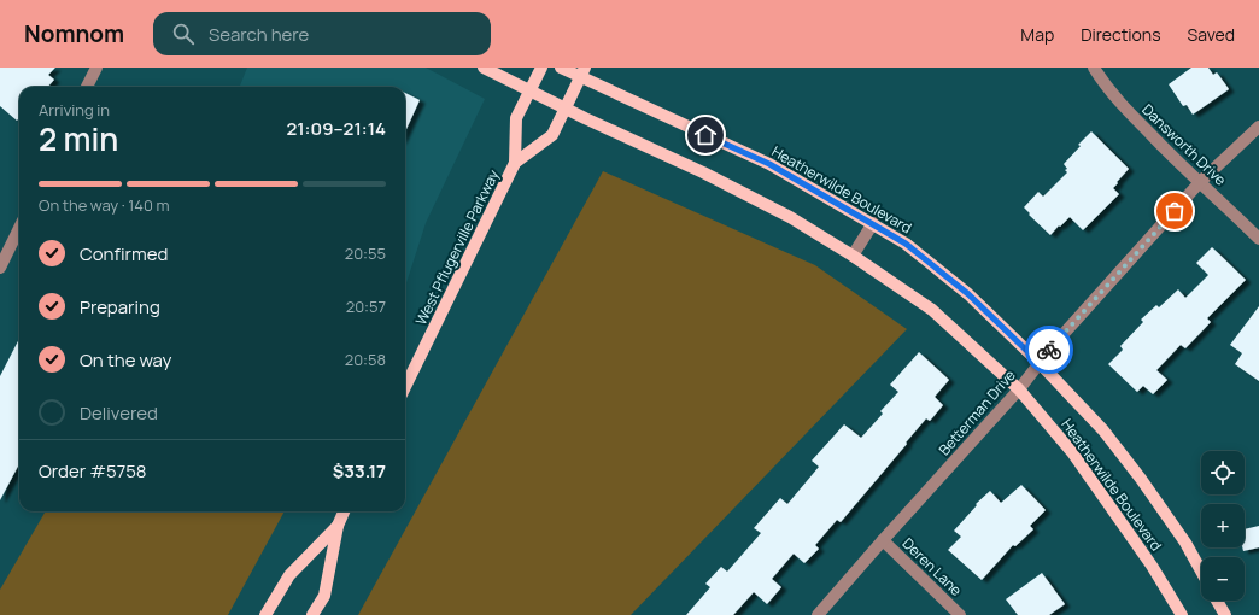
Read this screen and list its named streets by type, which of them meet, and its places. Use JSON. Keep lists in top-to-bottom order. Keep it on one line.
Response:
{"streets":{"main road":["Heatherwilde Boulevard","West Pflugerville Parkway"],"street":["Dansworth Drive","Betterman Drive","Deren Lane"]},"crossings":[["Dansworth Drive","Betterman Drive"],["Heatherwilde Boulevard","West Pflugerville Parkway"],["Heatherwilde Boulevard","Betterman Drive"],["Betterman Drive","Deren Lane"]],"page":{"header":"Nomnom","search":"Search here","nav":["Map","Directions","Saved"],"heading":["2 min","Arriving in","21:09–21:14"],"panel":["Order #5758","$33.17"],"bar":"On the way · 140 m","list":[["Confirmed","20:55"],["Preparing","20:57"],["On the way","20:58"],"Delivered"],"map_buttons":["+","−"]}}
